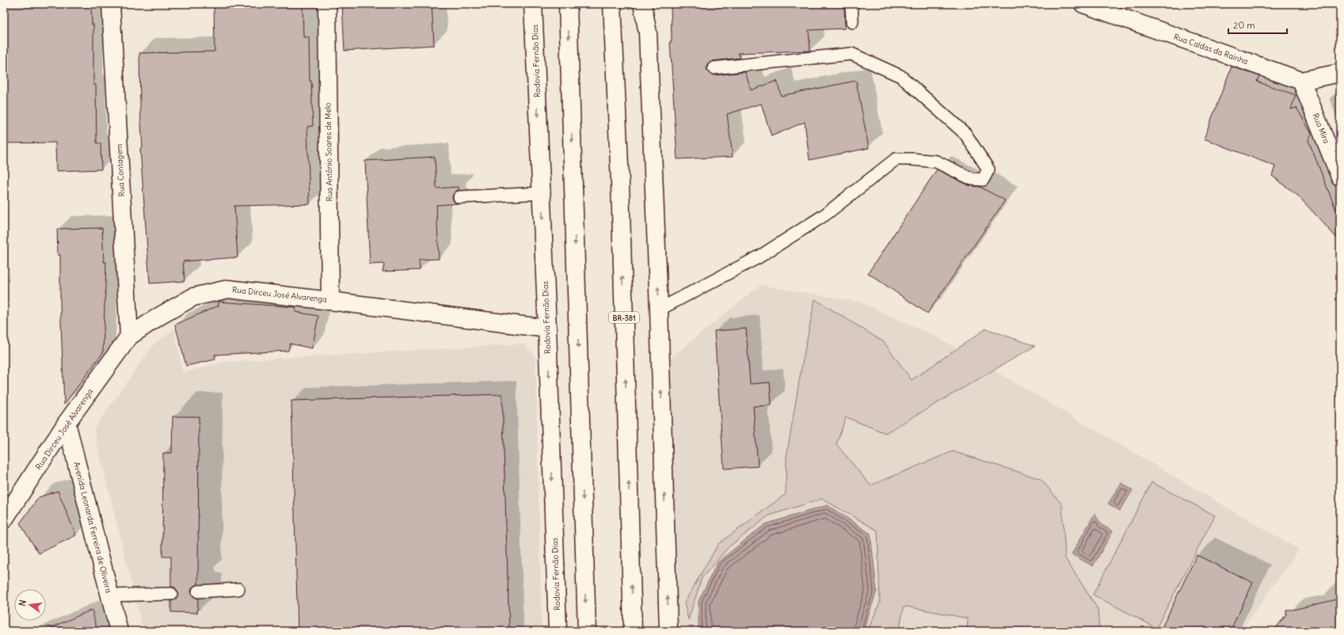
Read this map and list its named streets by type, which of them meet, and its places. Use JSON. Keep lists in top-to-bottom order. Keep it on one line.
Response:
{"streets":{"main road":["Rua Caldas da Rainha","Rodovia Fernão Dias","Rua Mira","Rua Antônio Soares de Melo","Rua Contagem","Rua Dirceu José Alvarenga","BR-381","Avenida Leonarda Ferreira de Oliveira"]},"crossings":[["Rua Caldas da Rainha","Rua Mira"],["Rodovia Fernão Dias","Rua Dirceu José Alvarenga"],["Rua Antônio Soares de Melo","Rua Dirceu José Alvarenga"],["Rua Contagem","Rua Dirceu José Alvarenga"],["Rua Dirceu José Alvarenga","Avenida Leonarda Ferreira de Oliveira"]],"scale_bar":"20 m","north":"left"}
